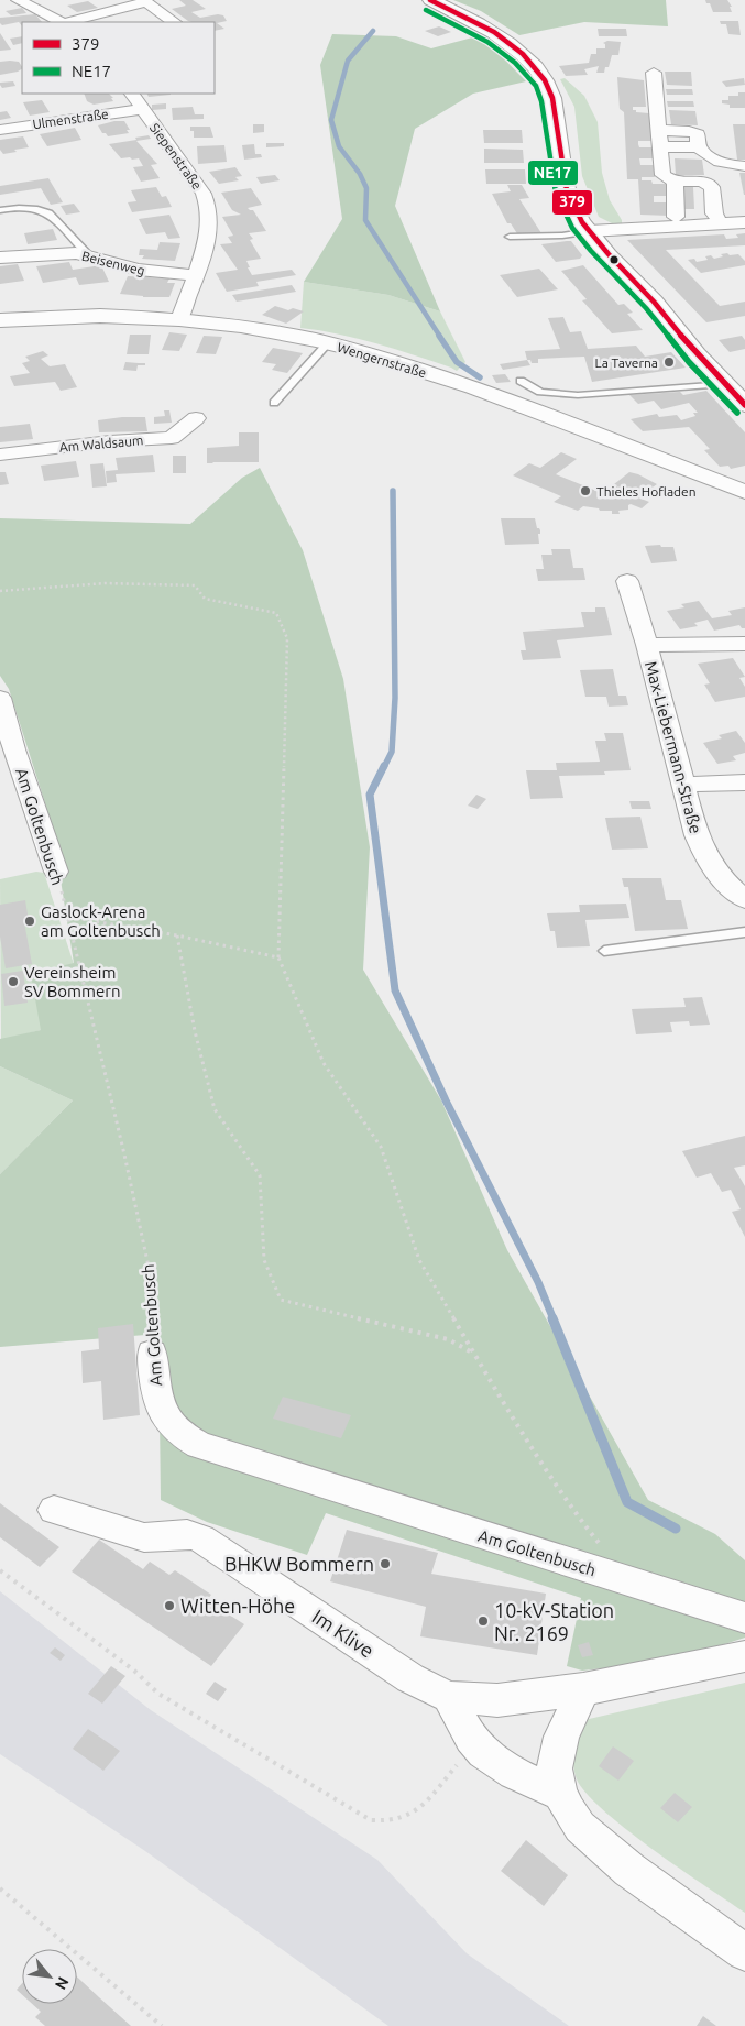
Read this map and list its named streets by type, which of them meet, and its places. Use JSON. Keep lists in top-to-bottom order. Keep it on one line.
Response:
{"streets":{"main road":["Wengernstraße"],"street":["Ulmenstraße","Siepenstraße","Beisenweg","Am Waldsaum","Max-Liebermann-Straße","Am Goltenbusch","Im Klive"]},"crossings":[["Ulmenstraße","Siepenstraße"],["Siepenstraße","Beisenweg"],["Siepenstraße","Wengernstraße"]],"places":["La Taverna","Thieles Hofladen","Gaslock-Arena am Goltenbusch","Vereinsheim SV Bommern","BHKW Bommern","Witten-Höhe","10-kV-Station Nr. 2169"],"lines":["transit line 379","transit line NE17"],"legend":["379","NE17"],"north":"bottom right"}
